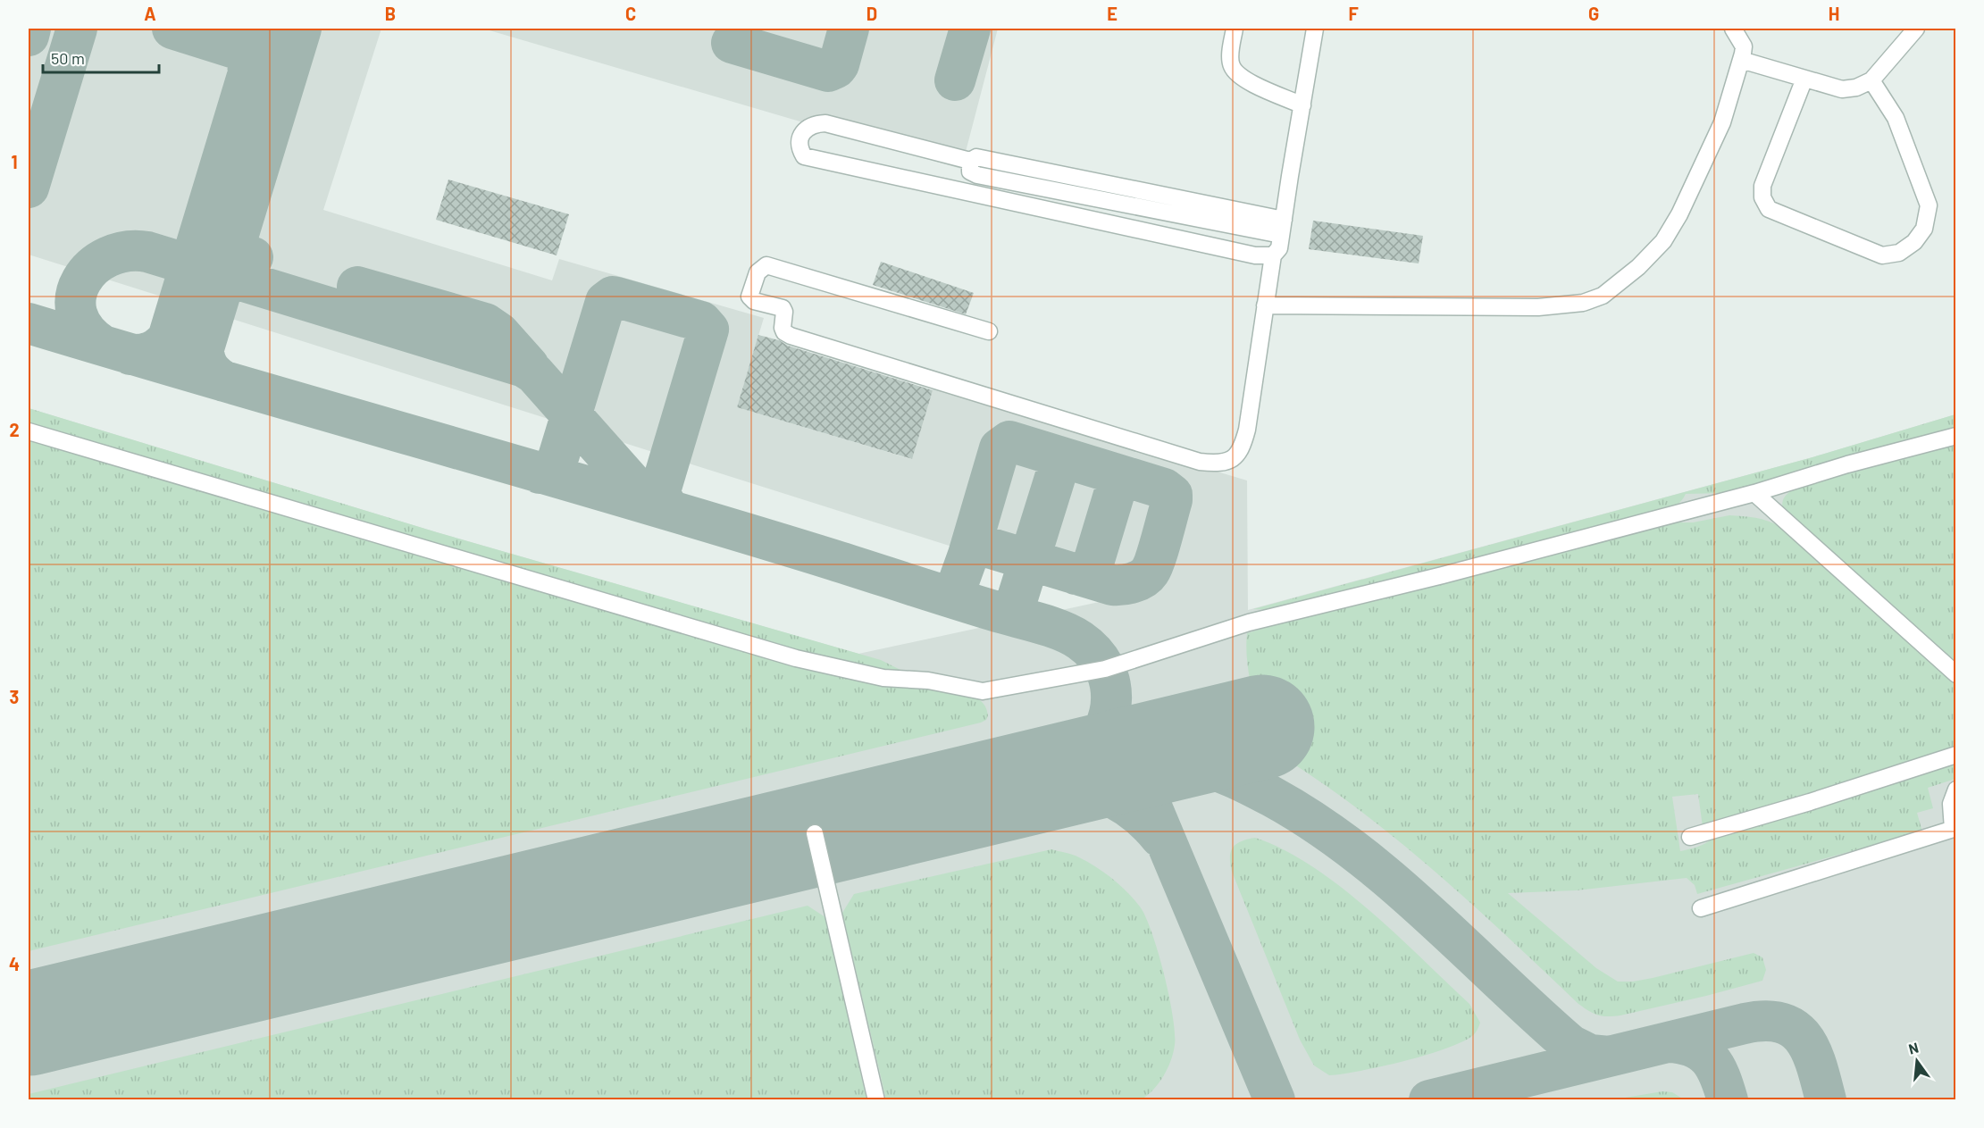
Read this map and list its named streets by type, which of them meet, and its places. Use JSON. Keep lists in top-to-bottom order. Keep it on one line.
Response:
{"scale_bar":"50 m","north":"top","grid":{"columns":["A","B","C","D","E","F","G","H"],"rows":["1","2","3","4"]}}
